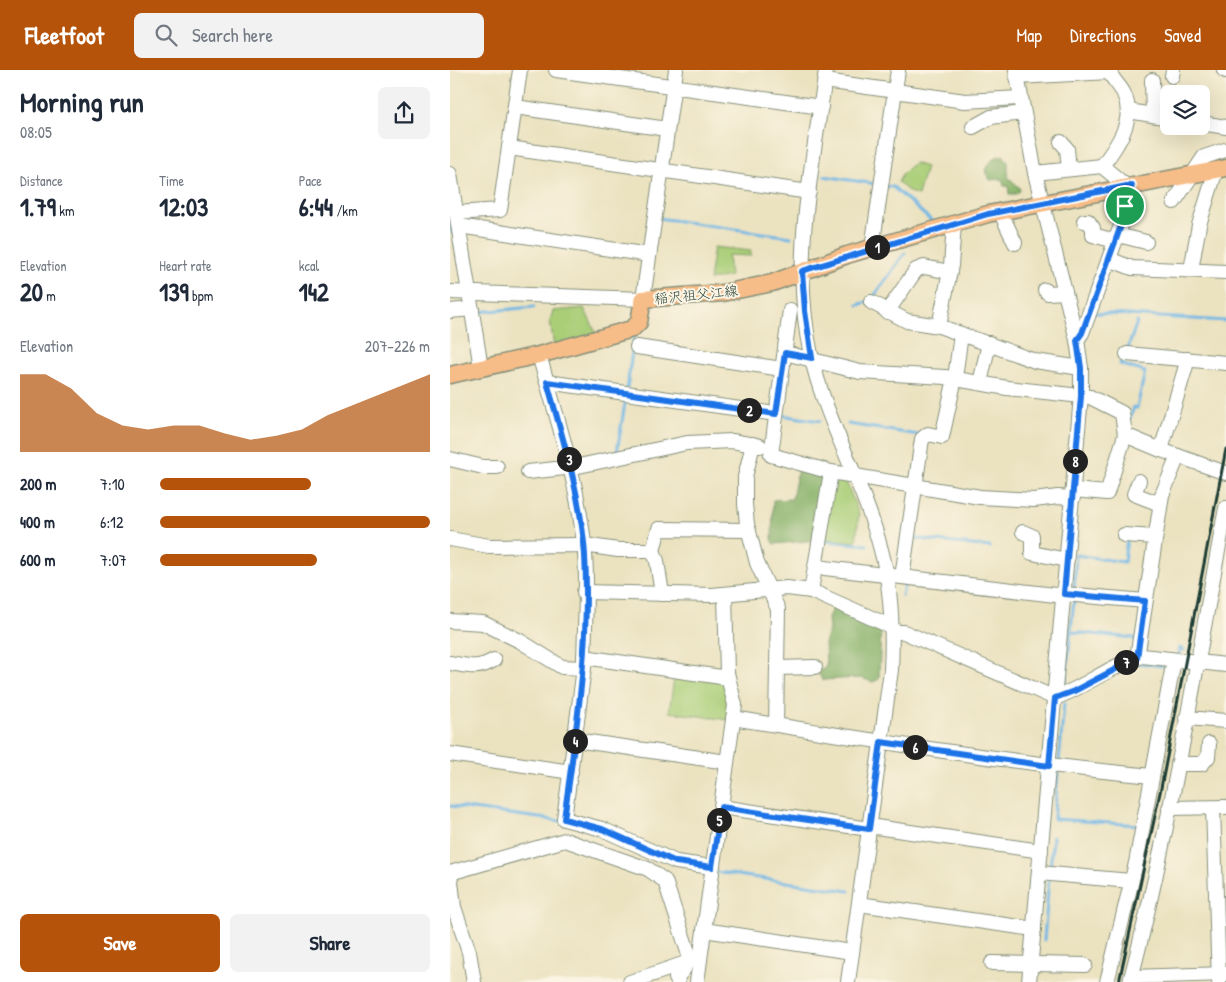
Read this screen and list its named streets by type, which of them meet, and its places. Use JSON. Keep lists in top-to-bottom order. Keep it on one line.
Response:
{"streets":{"main road":["稲沢祖父江線"]},"page":{"header":"Fleetfoot","search":"Search here","nav":["Map","Directions","Saved"],"heading":["Morning run","08:05"],"stats":[["Distance","1.79 km"],["Time","12:03"],["Pace","6:44 /km"],["Elevation","20 m"],["Heart rate","139 bpm"],["kcal","142"]],"pins":["1","2","3","8","7","4","6","5"],"chart":["Elevation","207–226 m"],"list":[{"name":"200 m","note":"7:10"},{"name":"400 m","note":"6:12"},{"name":"600 m","note":"7:07"}],"buttons":["Save","Share"]}}
